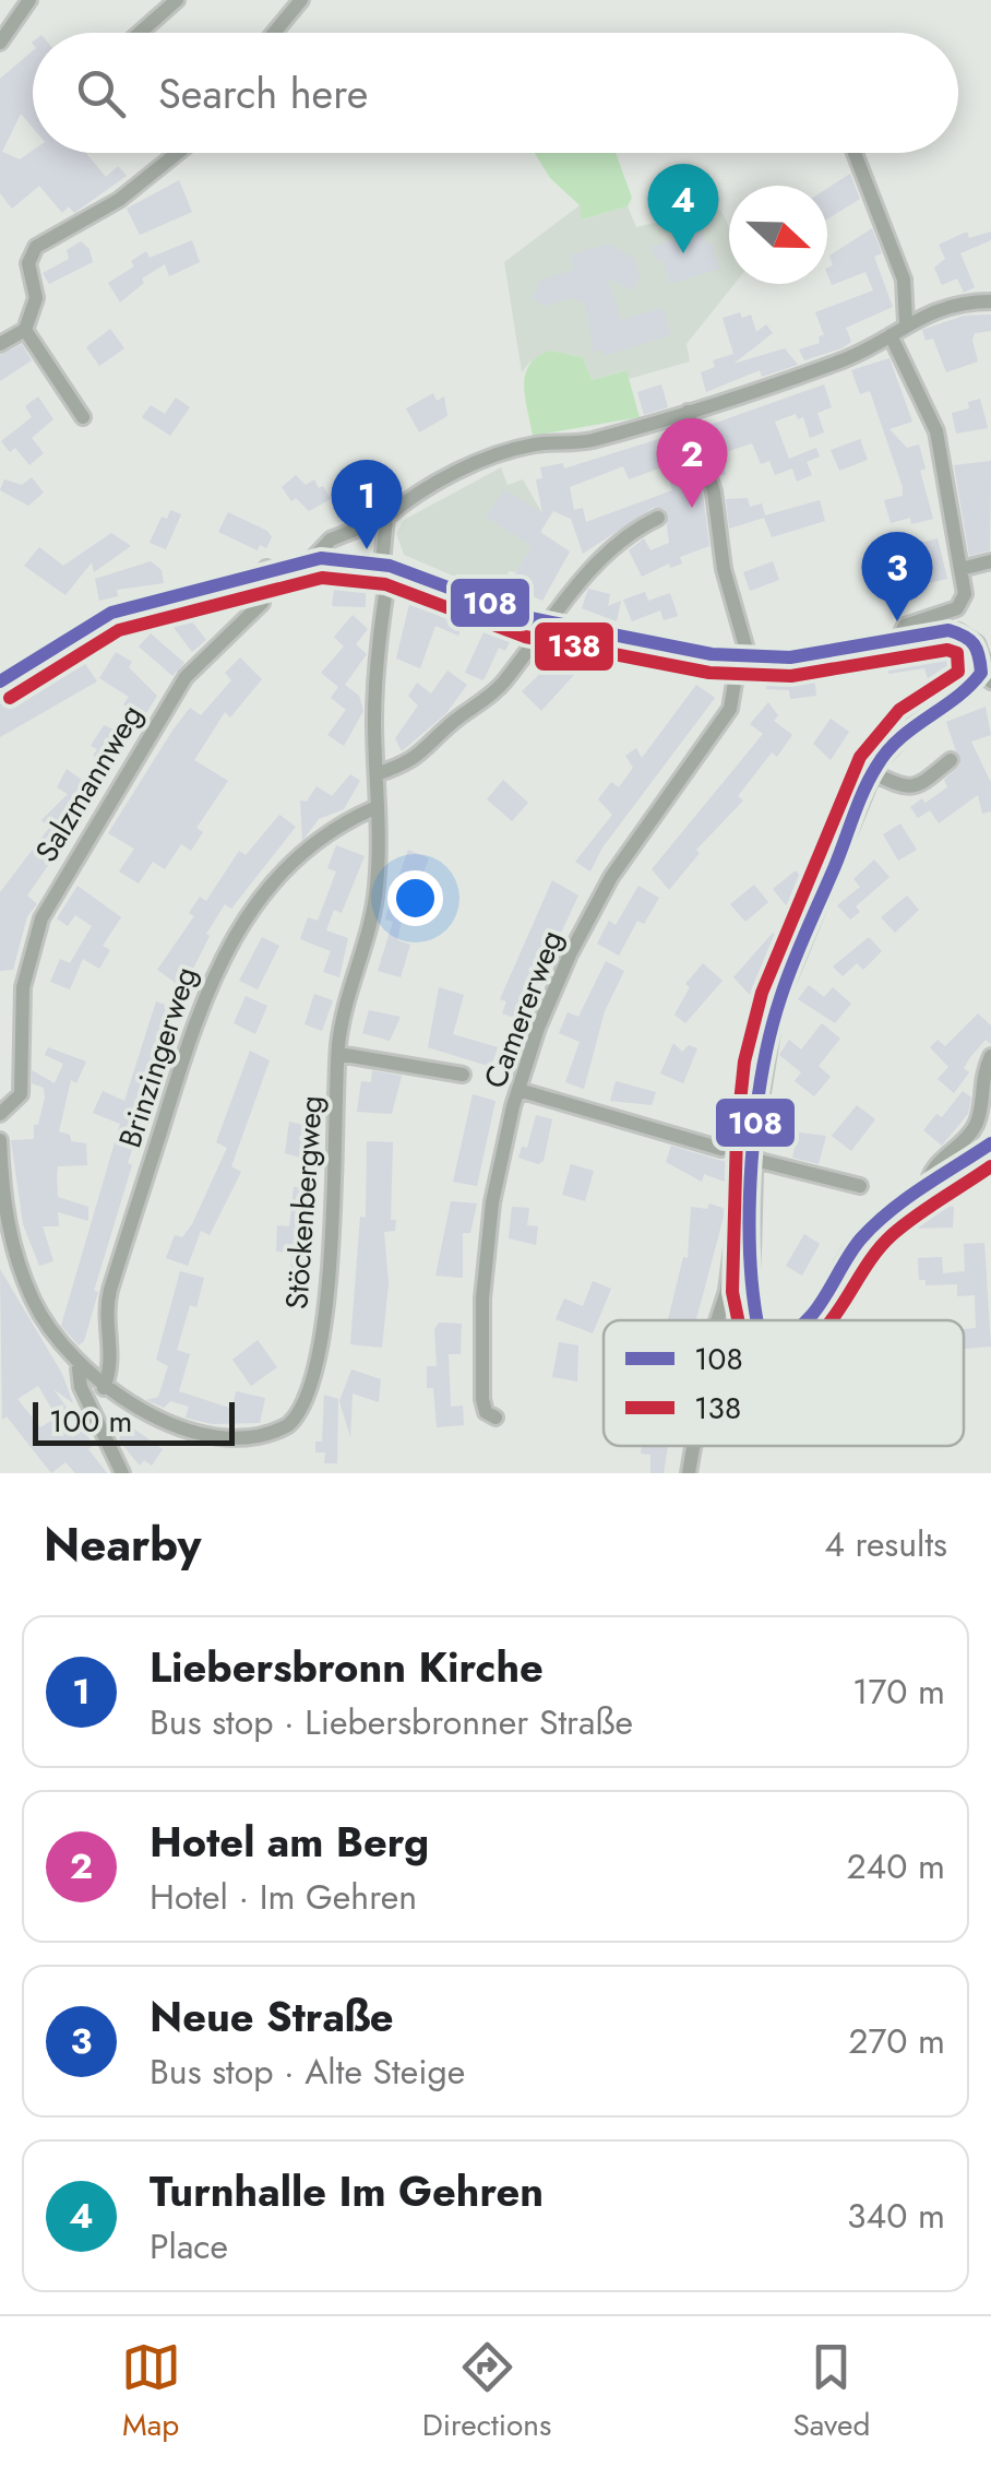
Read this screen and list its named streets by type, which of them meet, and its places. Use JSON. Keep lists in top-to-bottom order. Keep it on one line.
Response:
{"streets":{"street":["Salzmannweg","Camererweg","Brinzingerweg","Stöckenbergweg"]},"crossings":[["Brinzingerweg","Stöckenbergweg"]],"lines":["transit line 108","transit line 138"],"legend":["108","138"],"scale_bar":"100 m","north":"right","page":{"search":"Search here","pins":["4","2","1","3"],"scale":"100 m","heading":["Nearby","4 results"],"list":[{"mark":"1","name":"Liebersbronn Kirche","note":"Bus stop · Liebersbronner Straße","value":"170 m"},{"mark":"2","name":"Hotel am Berg","note":"Hotel · Im Gehren","value":"240 m"},{"mark":"3","name":"Neue Straße","note":"Bus stop · Alte Steige","value":"270 m"},{"mark":"4","name":"Turnhalle Im Gehren","note":"Place","value":"340 m"}],"nav":["Map","Directions","Saved"]}}
